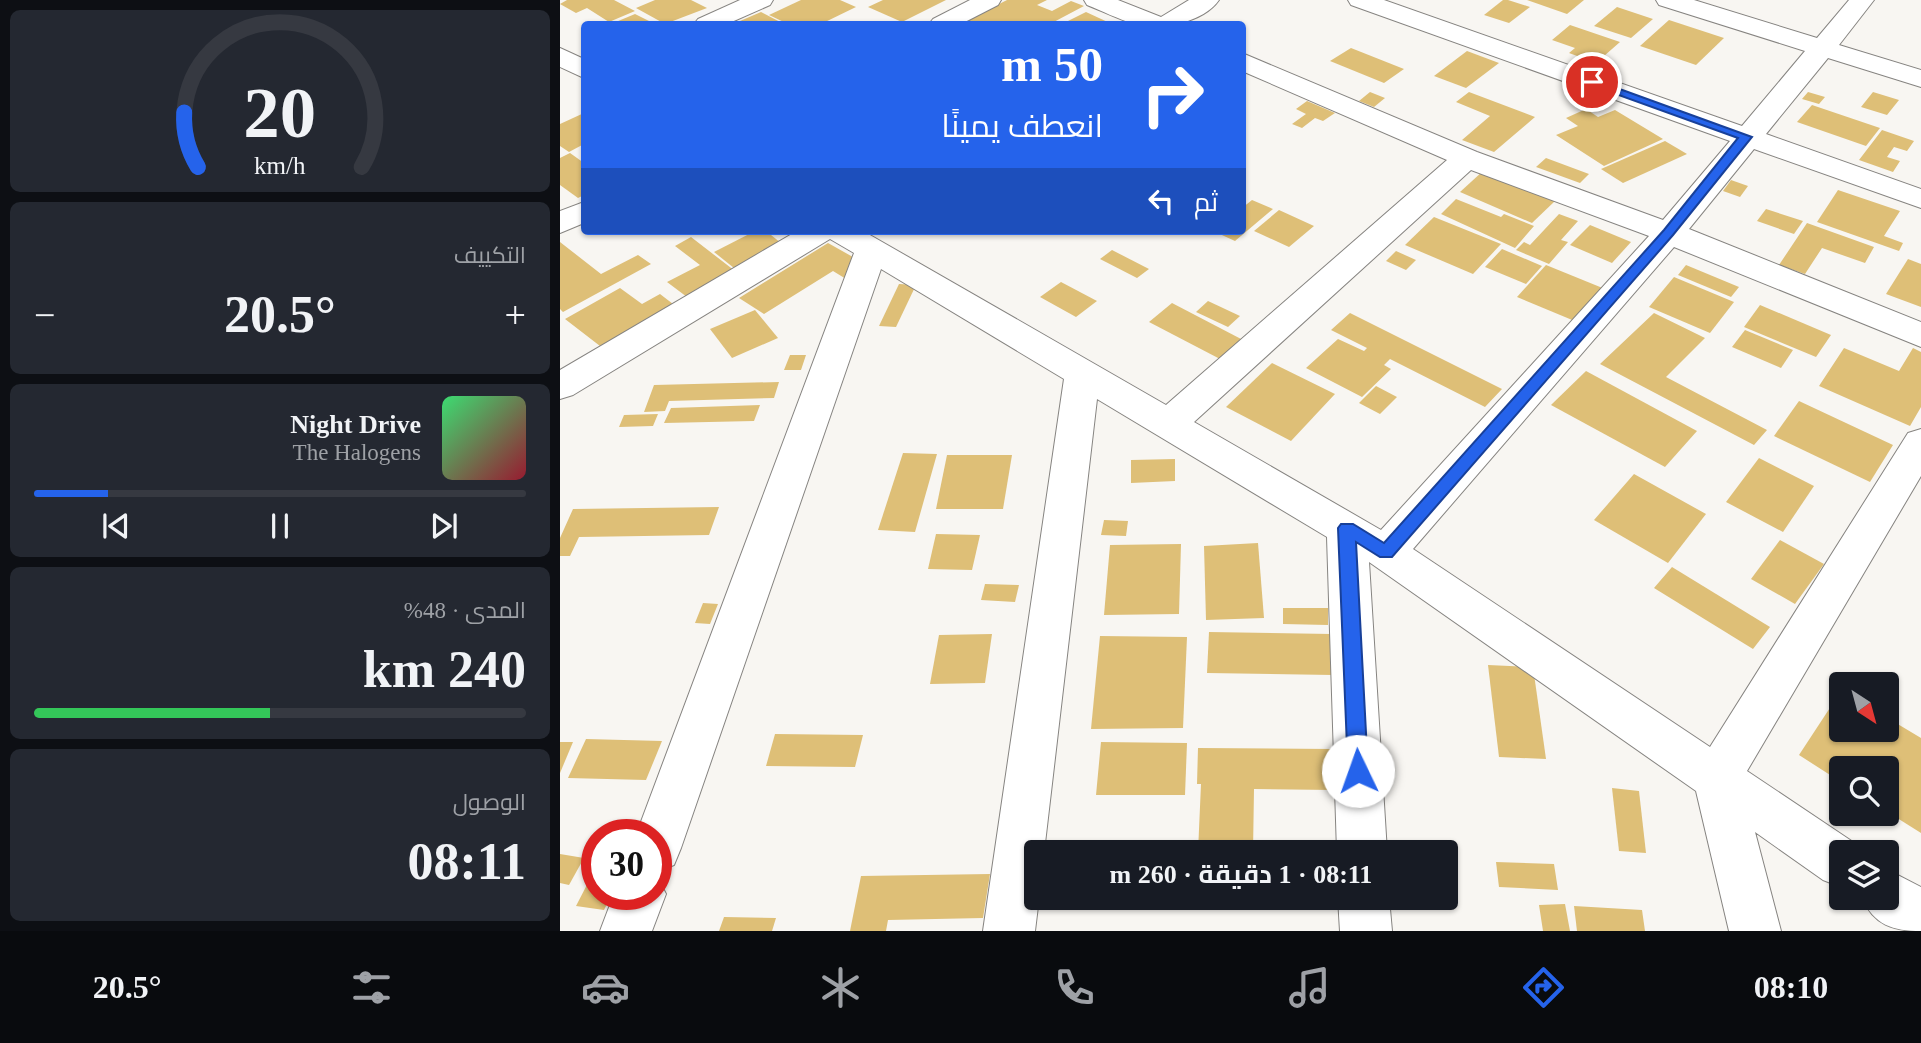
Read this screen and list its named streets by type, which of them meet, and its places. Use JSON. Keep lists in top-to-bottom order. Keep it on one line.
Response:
{"north":"bottom right","page":{"turn":["50 m","انعطف يمينًا"],"then":"ثم","tile":["التكييف",["المدى · 48%","240 km"],["الوصول","08:11"]],"heat":["−","20.5°","+"],"song":["Night Drive","The Halogens"],"limit":"30","trip":"08:11 · 1 دقيقة · 260 m","tabs":["08:10","20.5°"],"gauge":["20","km/h"]}}
